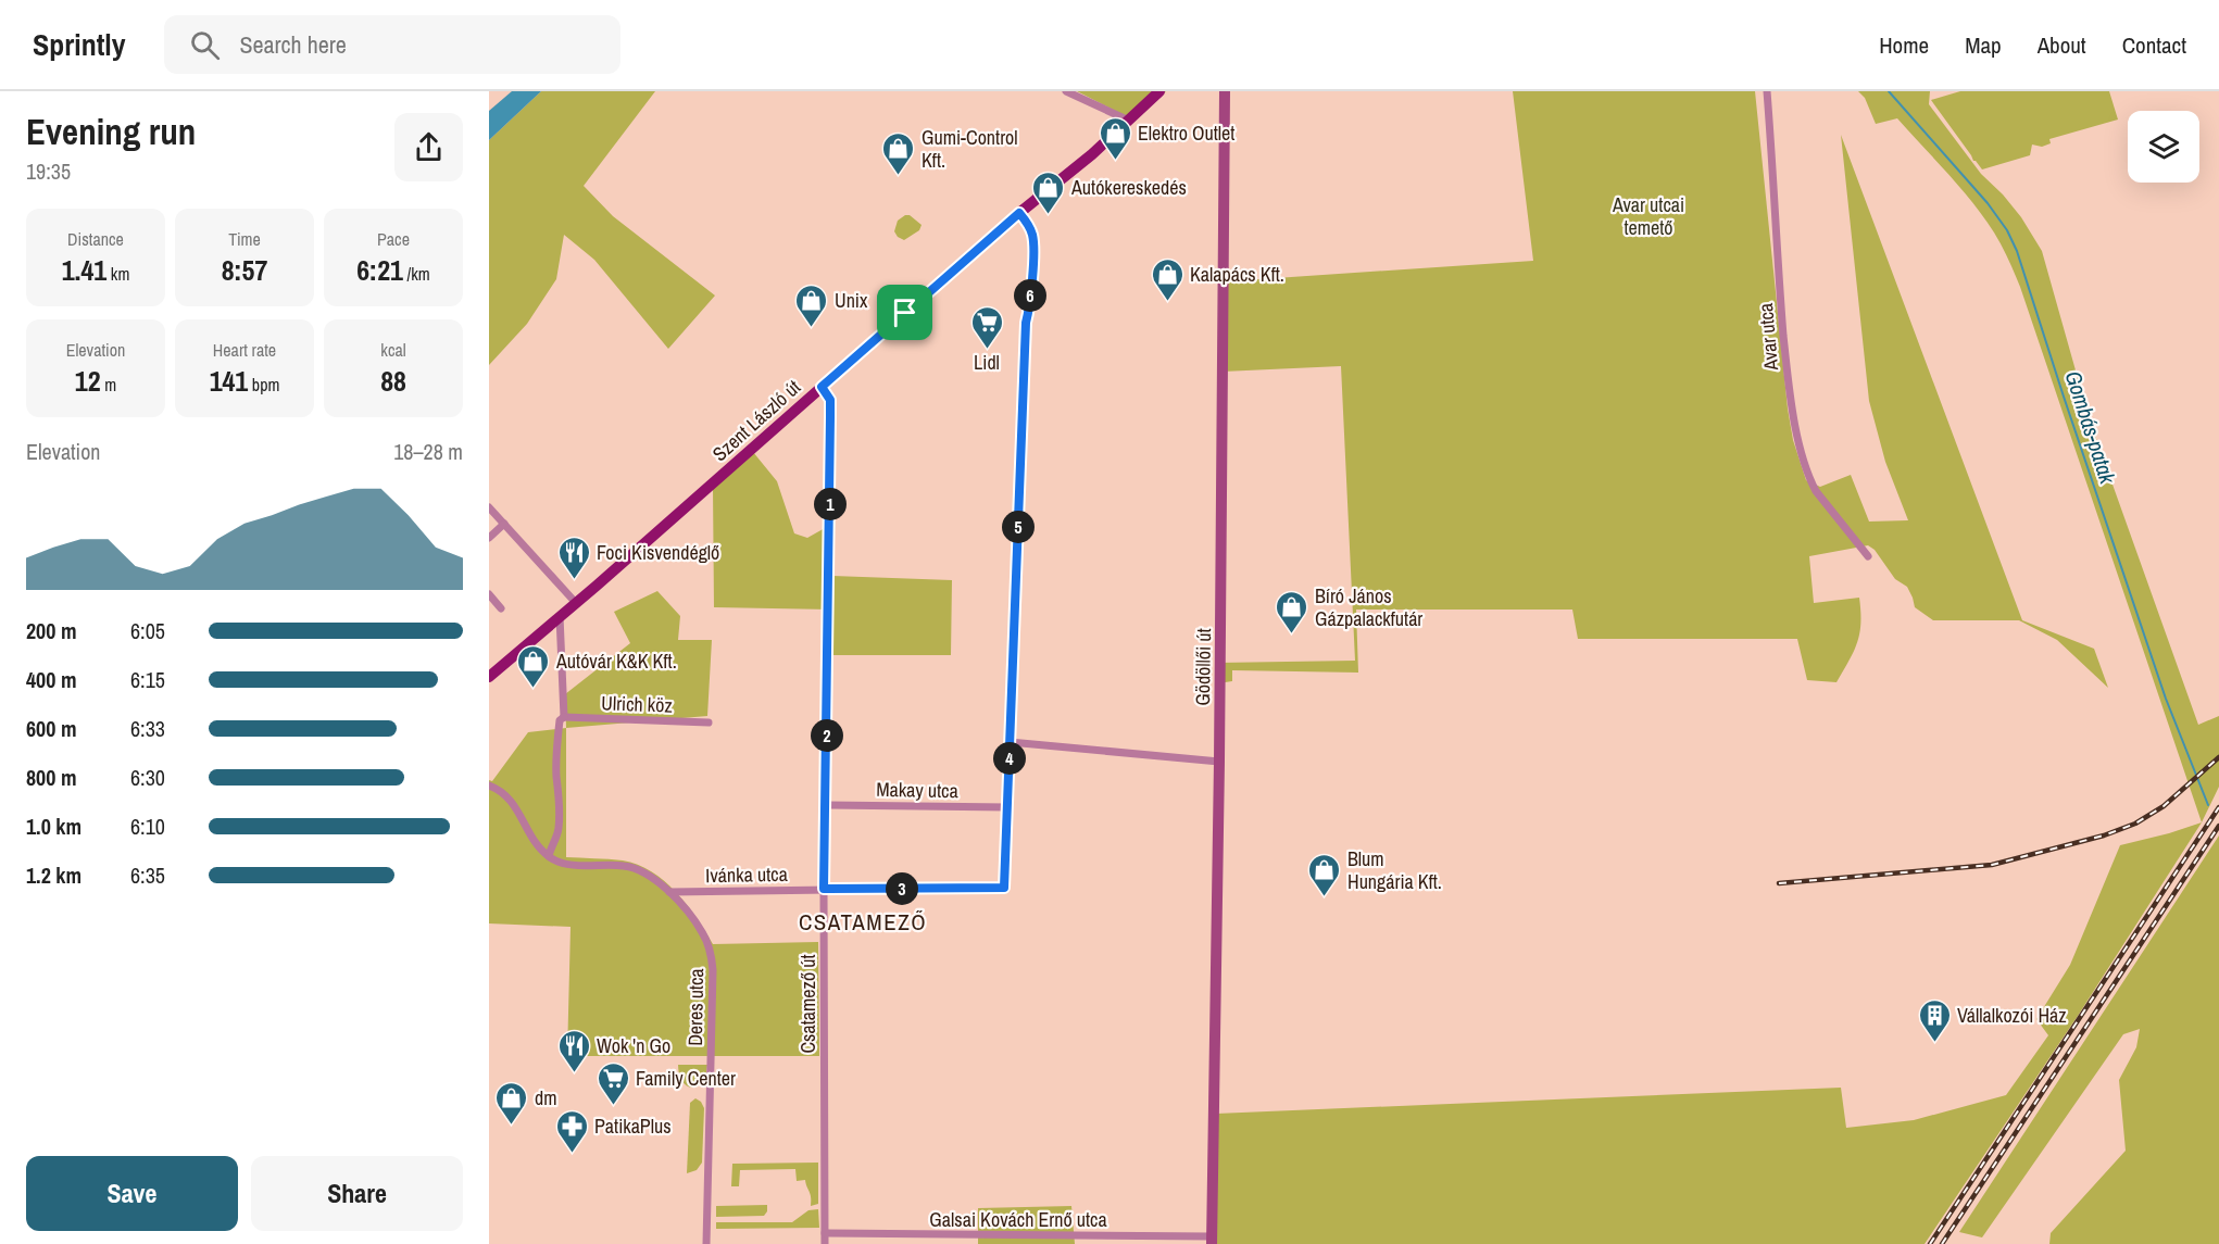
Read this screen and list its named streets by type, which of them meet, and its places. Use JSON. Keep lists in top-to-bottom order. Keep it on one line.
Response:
{"streets":{"main road":["Szent László út","Gödöllői út"],"street":["Avar utca","Ulrich köz","Makay utca","Ivánka utca","Csatamező út","Deres utca","Galsai Kovách Ernő utca"]},"crossings":[["Szent László út","Csatamező út"],["Gödöllői út","Galsai Kovách Ernő utca"],["Makay utca","Ivánka utca"],["Makay utca","Csatamező út"],["Ivánka utca","Csatamező út"],["Ivánka utca","Deres utca"],["Csatamező út","Galsai Kovách Ernő utca"]],"districts":["CSATAMEZŐ"],"water":["Gombás-patak"],"parks":["Avar utcai temető"],"places":{"shop":["Elektro Outlet","Gumi-Control Kft.","Autókereskedés","Kalapács Kft.","Unix","Bíró János Gázpalackfutár","Autóvár K&K Kft.","Blum Hungária Kft.","dm"],"supermarket":["Lidl","Family Center"],"restaurant":["Foci Kisvendéglő","Wok 'n Go"],"building":["Vállalkozói Ház"],"pharmacy":["PatikaPlus"]},"page":{"header":"Sprintly","search":"Search here","nav":["Home","Map","About","Contact"],"heading":["Evening run","19:35"],"stats":[["Distance","1.41 km"],["Time","8:57"],["Pace","6:21 /km"],["Elevation","12 m"],["Heart rate","141 bpm"],["kcal","88"]],"pins":["6","1","5","2","4","3"],"chart":["Elevation","18–28 m"],"list":[{"name":"200 m","note":"6:05"},{"name":"400 m","note":"6:15"},{"name":"600 m","note":"6:33"},{"name":"800 m","note":"6:30"},{"name":"1.0 km","note":"6:10"},{"name":"1.2 km","note":"6:35"}],"buttons":["Save","Share"]}}
